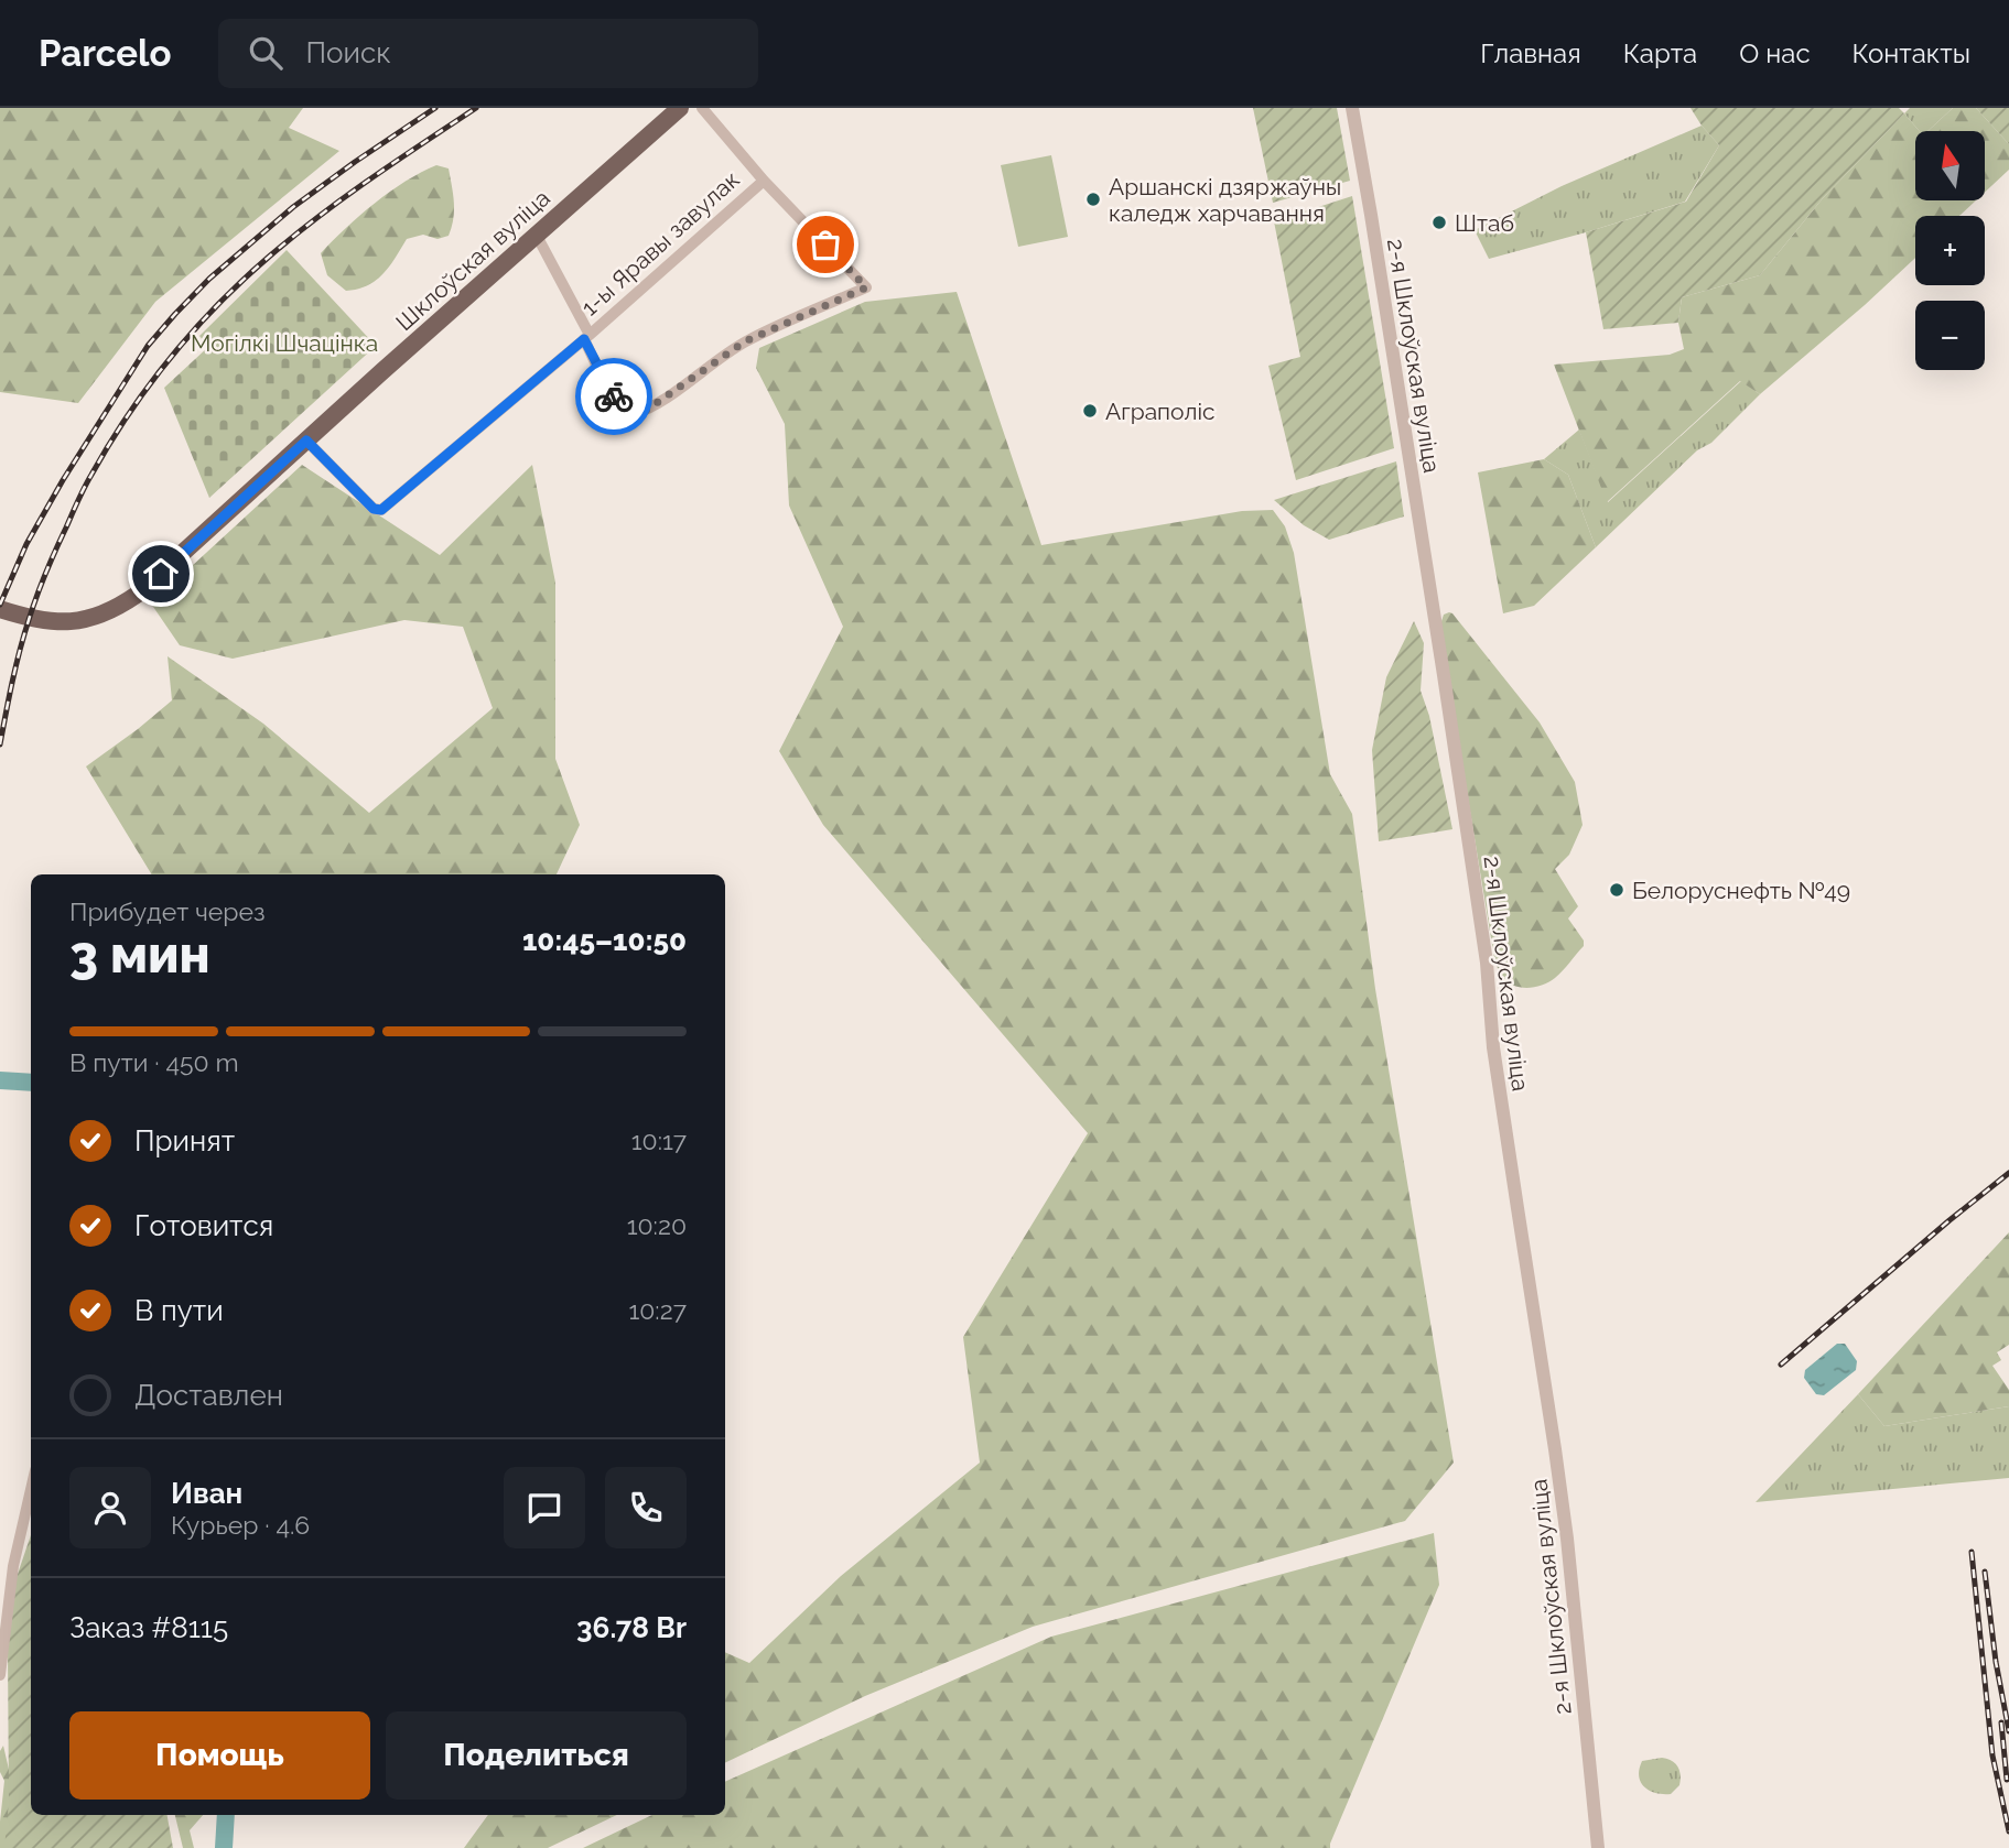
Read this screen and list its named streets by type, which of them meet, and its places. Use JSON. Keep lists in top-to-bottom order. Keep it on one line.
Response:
{"streets":{"main road":["Шклоўская вуліца"],"street":["1-ы Яравы завулак","2-я Шклоўская вуліца"]},"crossings":[["1-ы Яравы завулак","Шклоўская вуліца"]],"parks":["Могілкі Шчацінка"],"places":["Аршанскі дзяржаўны каледж харчавання","Штаб","Аграполіс","Белоруснефть №49"],"north":"top","page":{"header":"Parcelo","search":"Поиск","nav":["Главная","Карта","О нас","Контакты"],"map_buttons":["+","−"],"heading":["3 мин","Прибудет через","10:45–10:50"],"panel":["Иван","Курьер · 4.6","Заказ #8115","36.78 Br"],"bar":"В пути · 450 m","list":[["Принят","10:17"],["Готовится","10:20"],["В пути","10:27"],"Доставлен"],"buttons":["Помощь","Поделиться"]}}
